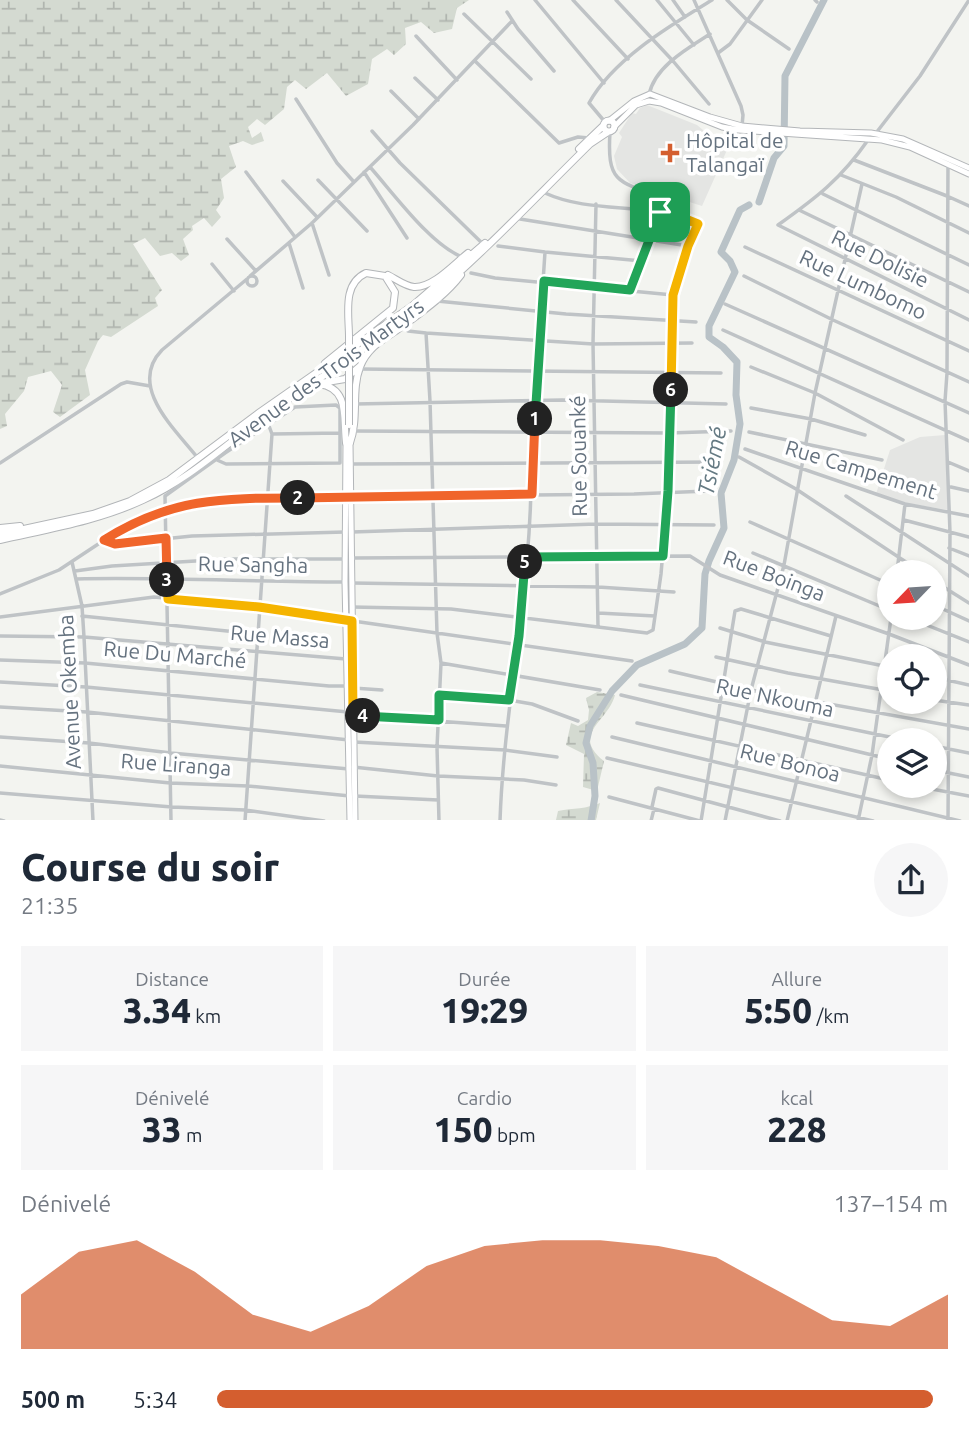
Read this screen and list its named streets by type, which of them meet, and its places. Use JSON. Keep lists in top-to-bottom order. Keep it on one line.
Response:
{"streets":{"highway":["Avenue des Trois Martyrs"],"street":["Rue Dolisie","Rue Lumbomo","Rue Souanké","Rue Campement","Rue Sangha","Rue Boinga","Rue Massa","Rue Du Marché","Avenue Okemba","Rue Nkouma","Rue Bonoa","Rue Liranga"]},"crossings":[["Rue Souanké","Rue Sangha"],["Rue Souanké","Rue Boinga"],["Rue Sangha","Avenue Okemba"],["Rue Boinga","Avenue Okemba"],["Rue Massa","Avenue Okemba"],["Rue Du Marché","Avenue Okemba"],["Avenue Okemba","Rue Liranga"]],"water":["Tsiémé"],"places":{"health":["Hôpital de Talangaï"]},"north":"bottom left","page":{"pins":["6","1","2","5","3","4"],"heading":["Course du soir","21:35"],"stats":[["Distance","3.34 km"],["Durée","19:29"],["Allure","5:50 /km"],["Dénivelé","33 m"],["Cardio","150 bpm"],["kcal","228"]],"chart":["Dénivelé","137–154 m"],"list":[{"name":"500 m","note":"5:34"}]}}
